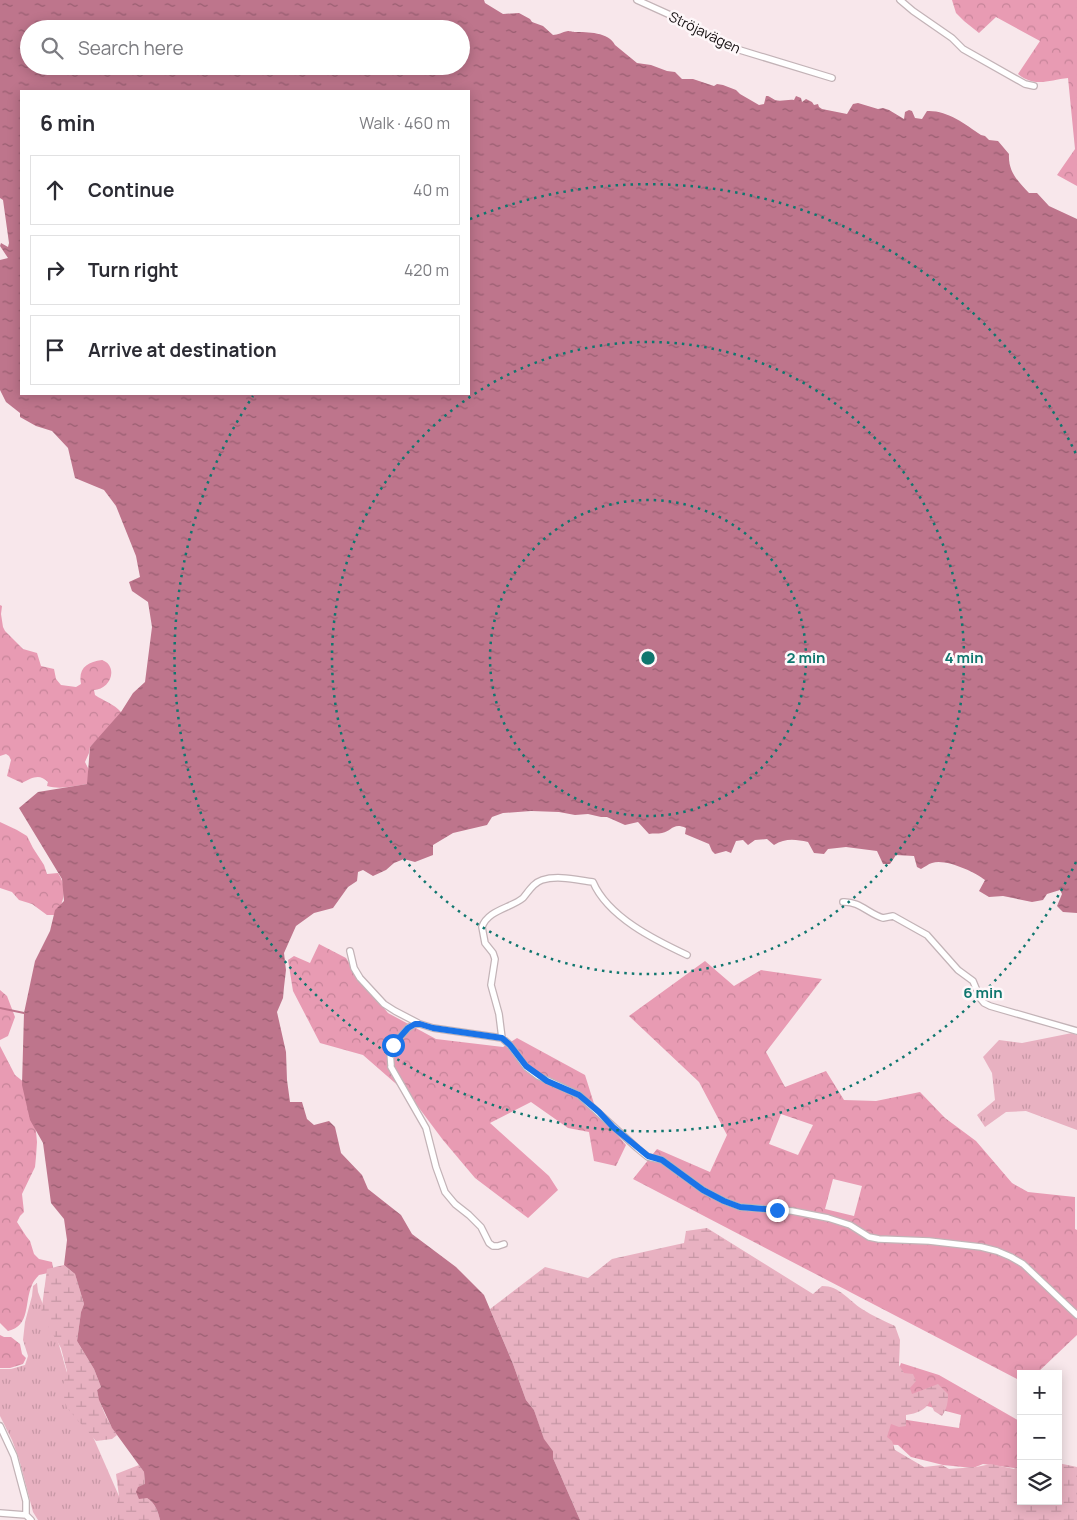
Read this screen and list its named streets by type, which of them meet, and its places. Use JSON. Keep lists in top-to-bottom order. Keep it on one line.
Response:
{"streets":{"street":["Ströjavägen"]},"page":{"search":"Search here","heading":["6 min","Walk · 460 m"],"list":[["Continue","40 m"],["Turn right","420 m"],"Arrive at destination"],"map_buttons":["+","−"]},"rings":["2 min","4 min","6 min"]}
